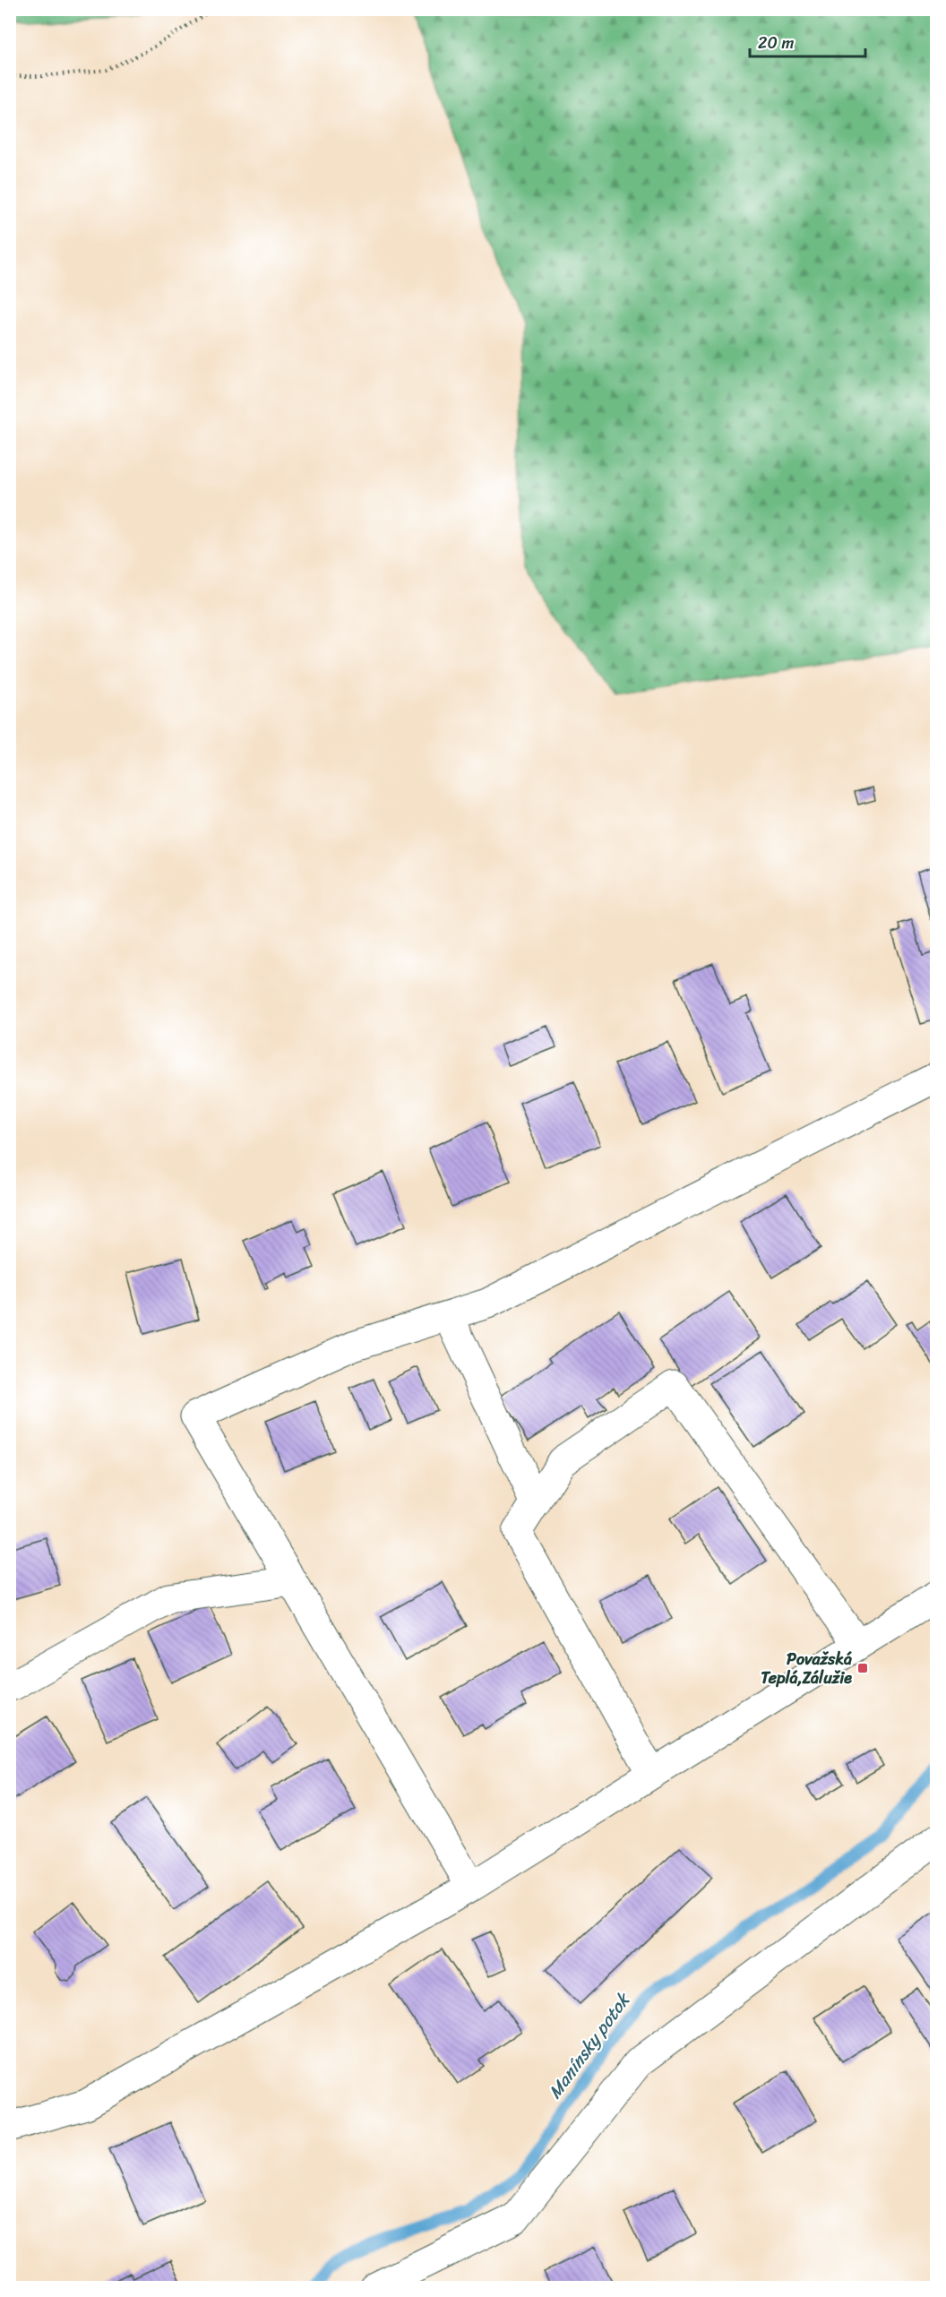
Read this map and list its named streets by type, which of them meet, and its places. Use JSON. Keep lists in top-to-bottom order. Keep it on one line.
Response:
{"water":["Manínsky potok"],"places":{"transit":["Považská Teplá,Zálužie"]},"scale_bar":"20 m"}
